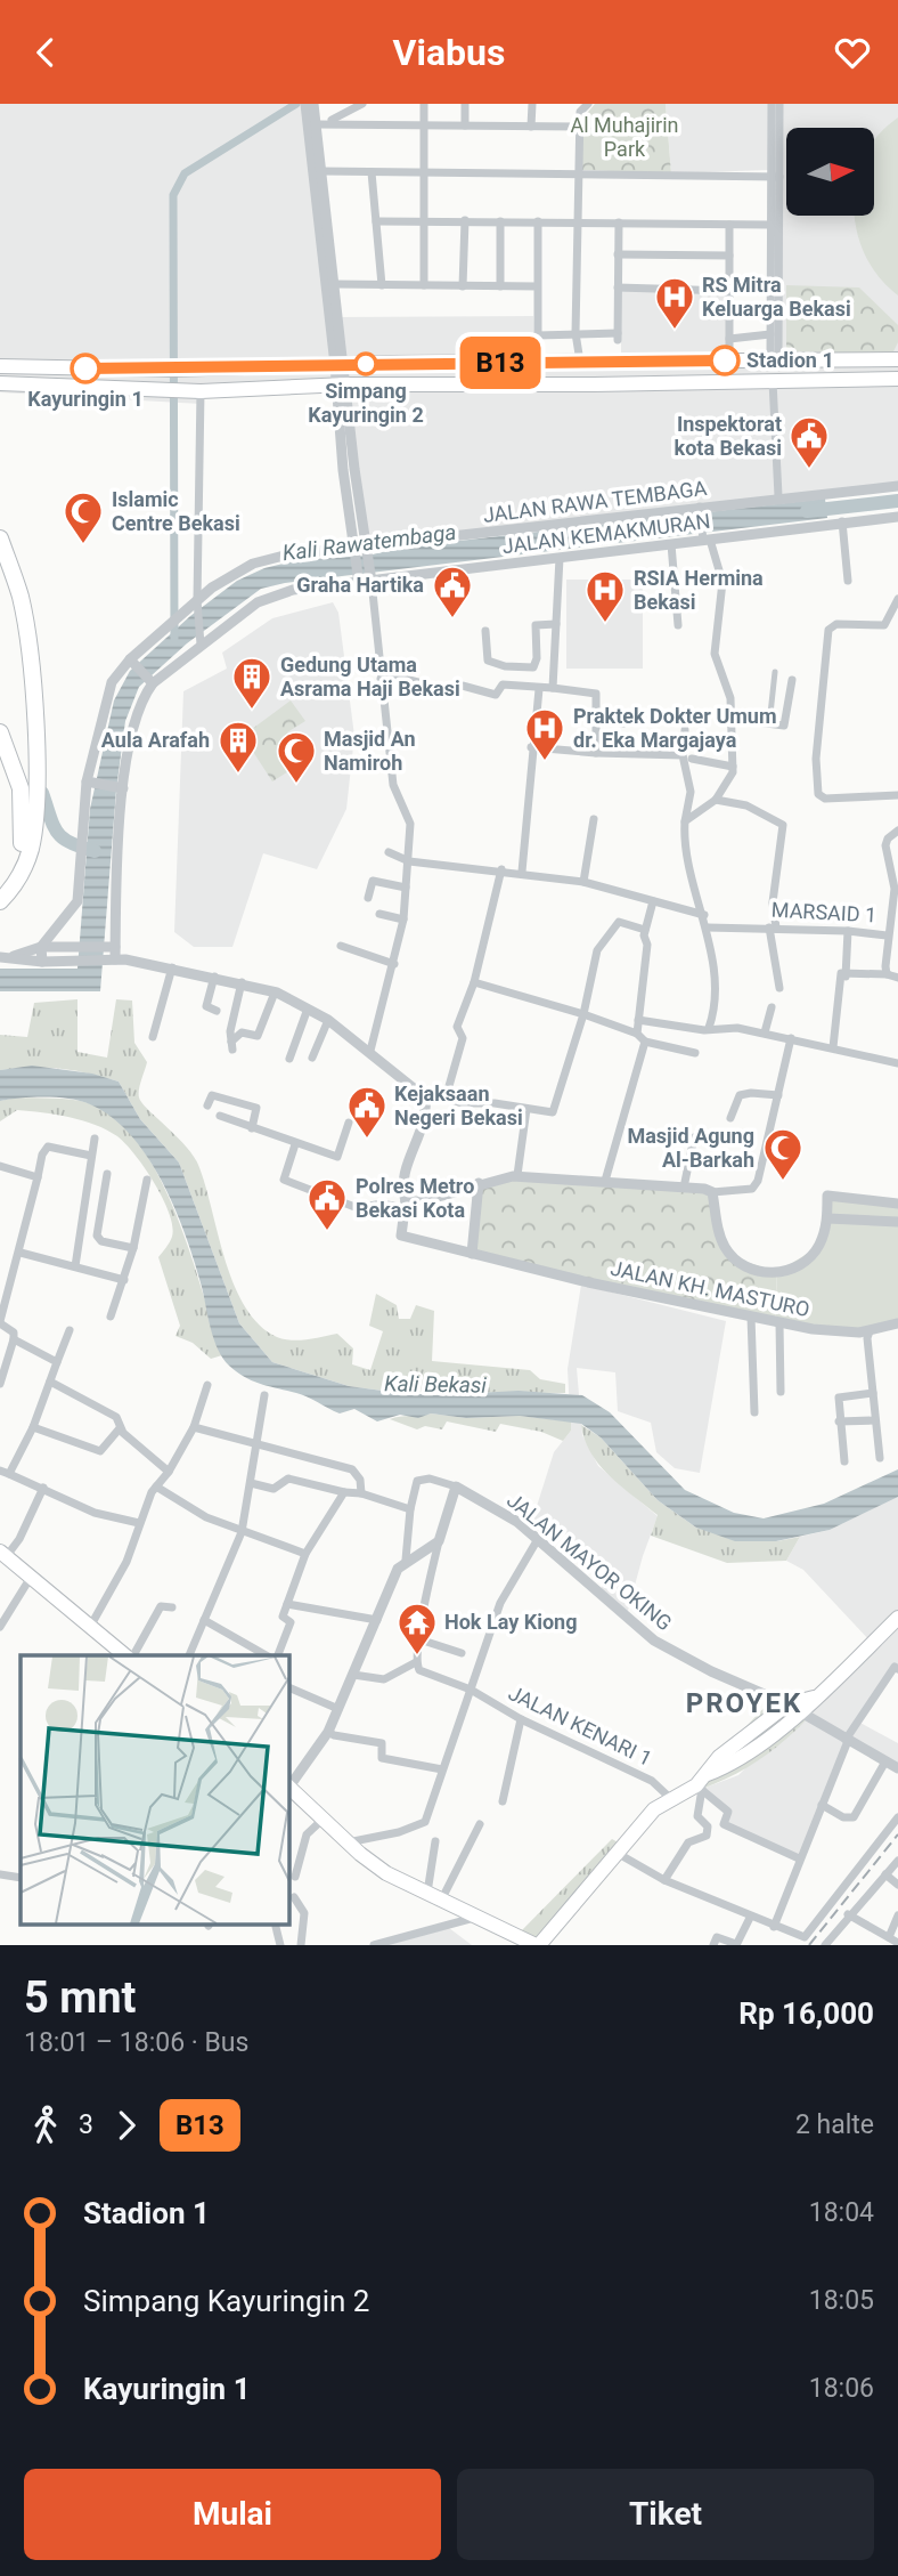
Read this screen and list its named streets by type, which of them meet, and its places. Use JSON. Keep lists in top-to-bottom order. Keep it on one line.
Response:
{"streets":{"street":["JALAN RAWA TEMBAGA","JALAN KEMAKMURAN","MARSAID 1","JALAN KH. MASTURO","JALAN MAYOR OKING","JALAN KENARI 1"]},"districts":["PROYEK"],"water":["Kali Rawatembaga","Kali Bekasi"],"parks":["Al Muhajirin Park"],"places":{"hospital":["RS Mitra Keluarga Bekasi","RSIA Hermina Bekasi","Praktek Dokter Umum dr. Eka Margajaya"],"other":["Stadion 1","Simpang Kayuringin 2","Kayuringin 1"],"public building":["Inspektorat kota Bekasi","Graha Hartika","Kejaksaan Negeri Bekasi","Polres Metro Bekasi Kota"],"mosque":["Islamic Centre Bekasi","Masjid An Namiroh","Masjid Agung Al-Barkah"],"building":["Gedung Utama Asrama Haji Bekasi","Aula Arafah"],"temple":["Hok Lay Kiong"]},"lines":["bus line B13"],"north":"right","page":{"header":"Viabus","on_map":"B13","heading":["5 mnt","18:01 – 18:06 · Bus","Rp 16,000"],"legs":["3","B13","2 halte"],"list":[{"name":"Stadion 1","value":"18:04"},{"name":"Simpang Kayuringin 2","value":"18:05"},{"name":"Kayuringin 1","value":"18:06"}],"buttons":["Mulai","Tiket"]}}
